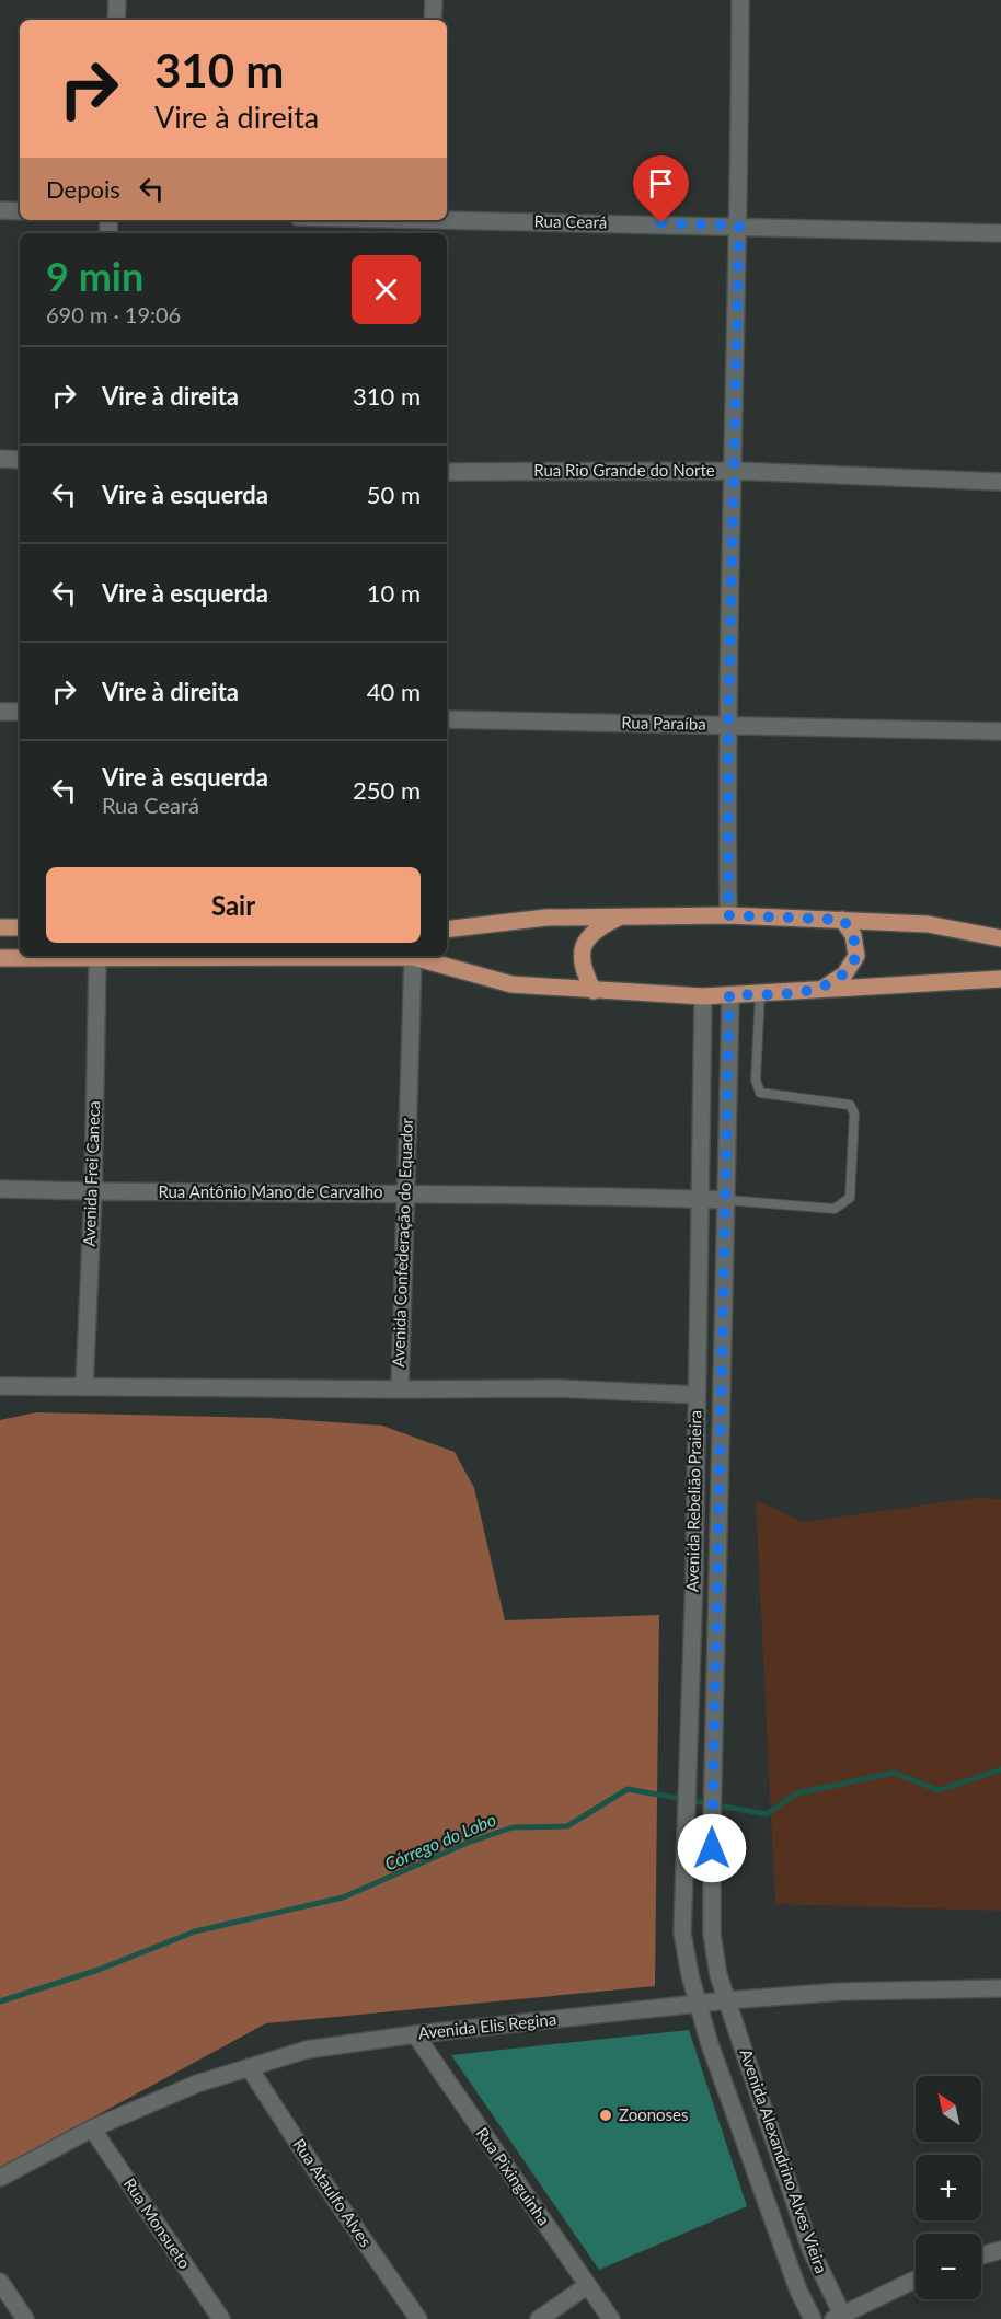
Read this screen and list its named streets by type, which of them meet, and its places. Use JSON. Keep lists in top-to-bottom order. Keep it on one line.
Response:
{"streets":{"street":["Rua Ceará","Rua Rio Grande do Norte","Rua Paraíba","Avenida Frei Caneca","Rua Antônio Mano de Carvalho","Avenida Confederação do Equador","Avenida Rebelião Praieira","Avenida Elis Regina","Avenida Alexandrino Alves Vieira","Rua Pixinguinha","Rua Ataulfo Alves","Rua Monsueto"]},"crossings":[["Avenida Frei Caneca","Rua Antônio Mano de Carvalho"],["Rua Antônio Mano de Carvalho","Avenida Confederação do Equador"],["Rua Antônio Mano de Carvalho","Avenida Rebelião Praieira"],["Avenida Confederação do Equador","Avenida Rebelião Praieira"],["Avenida Rebelião Praieira","Avenida Elis Regina"],["Avenida Rebelião Praieira","Avenida Alexandrino Alves Vieira"],["Avenida Elis Regina","Avenida Alexandrino Alves Vieira"],["Avenida Elis Regina","Rua Pixinguinha"],["Avenida Elis Regina","Rua Ataulfo Alves"],["Avenida Elis Regina","Rua Monsueto"]],"water":["Córrego do Lobo"],"places":["Zoonoses"],"north":"top left","page":{"turn":["310 m","Vire à direita"],"then":"Depois","heading":["9 min","690 m · 19:06"],"list":[{"name":"Vire à direita","value":"310 m"},{"name":"Vire à esquerda","value":"50 m"},{"name":"Vire à esquerda","value":"10 m"},{"name":"Vire à direita","value":"40 m"},{"name":"Vire à esquerda","note":"Rua Ceará","value":"250 m"}],"buttons":"Sair","map_buttons":["+","−"]}}
